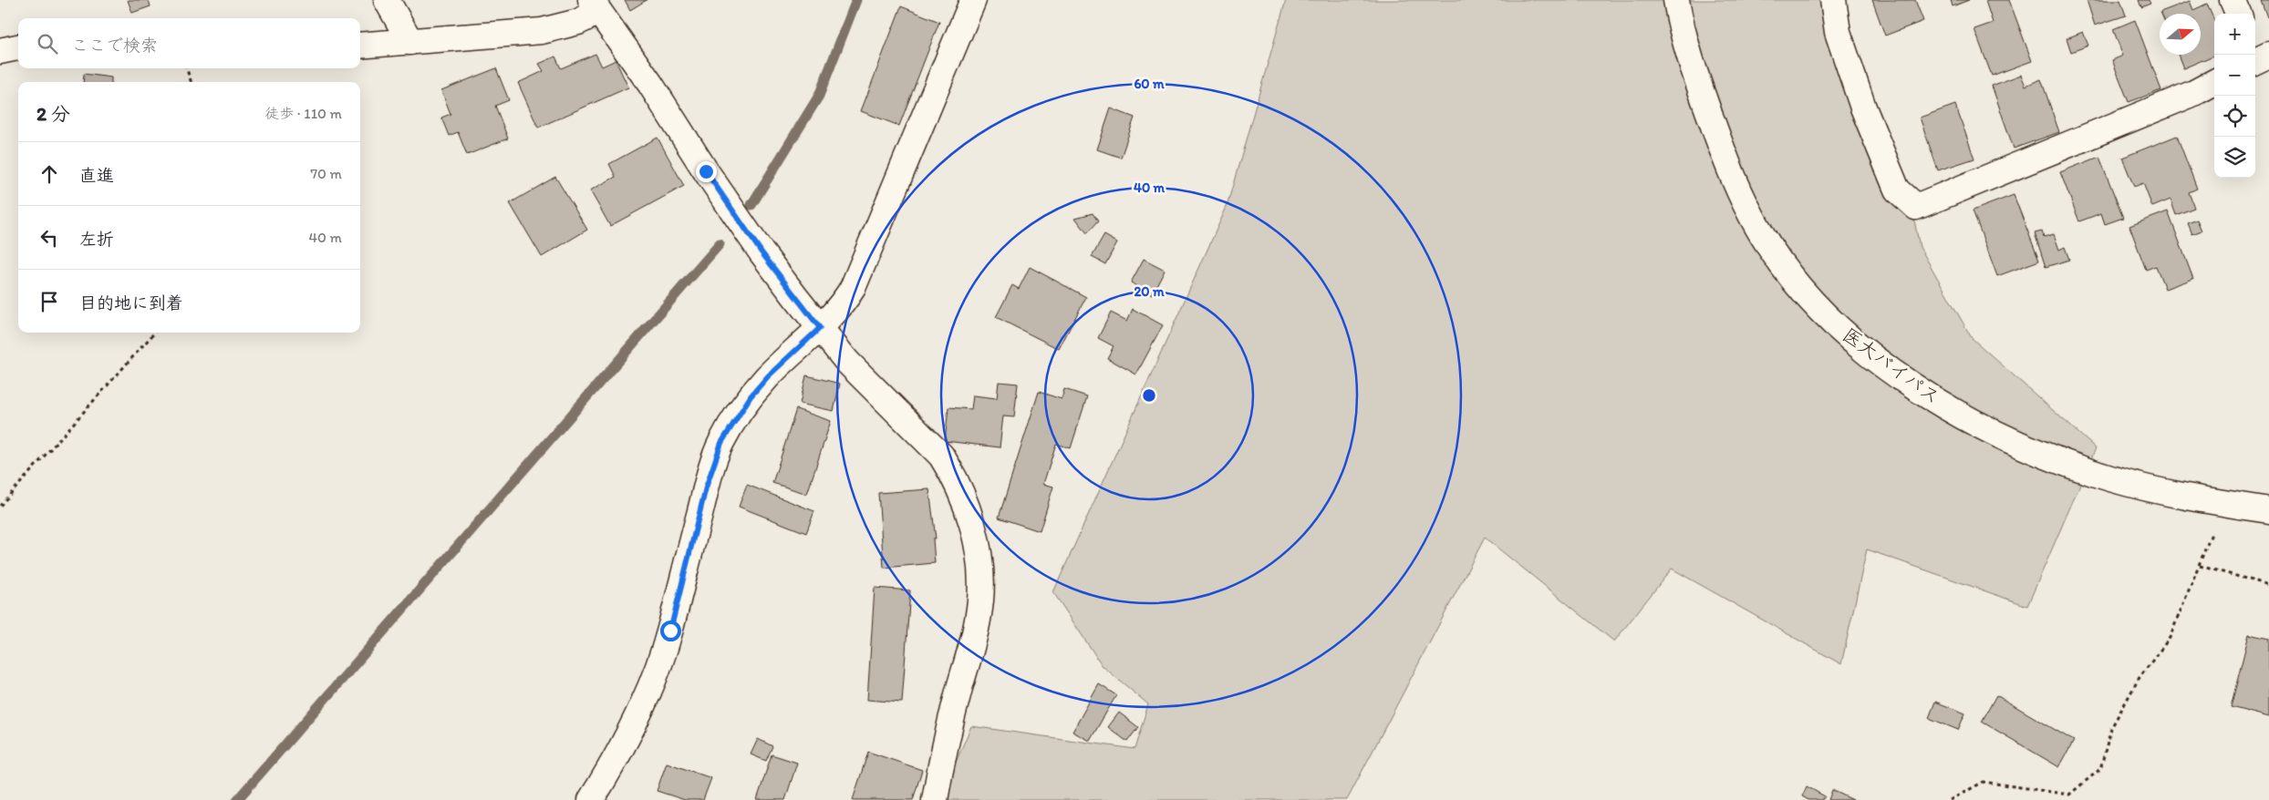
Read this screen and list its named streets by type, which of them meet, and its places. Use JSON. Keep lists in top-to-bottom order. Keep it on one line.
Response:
{"streets":{"street":["医大バイパス"]},"north":"right","page":{"map_buttons":["+","−"],"search":"ここで検索","heading":["2 分","徒歩 · 110 m"],"list":[["直進","70 m"],["左折","40 m"],"目的地に到着"]},"rings":["60 m","40 m","20 m"]}
